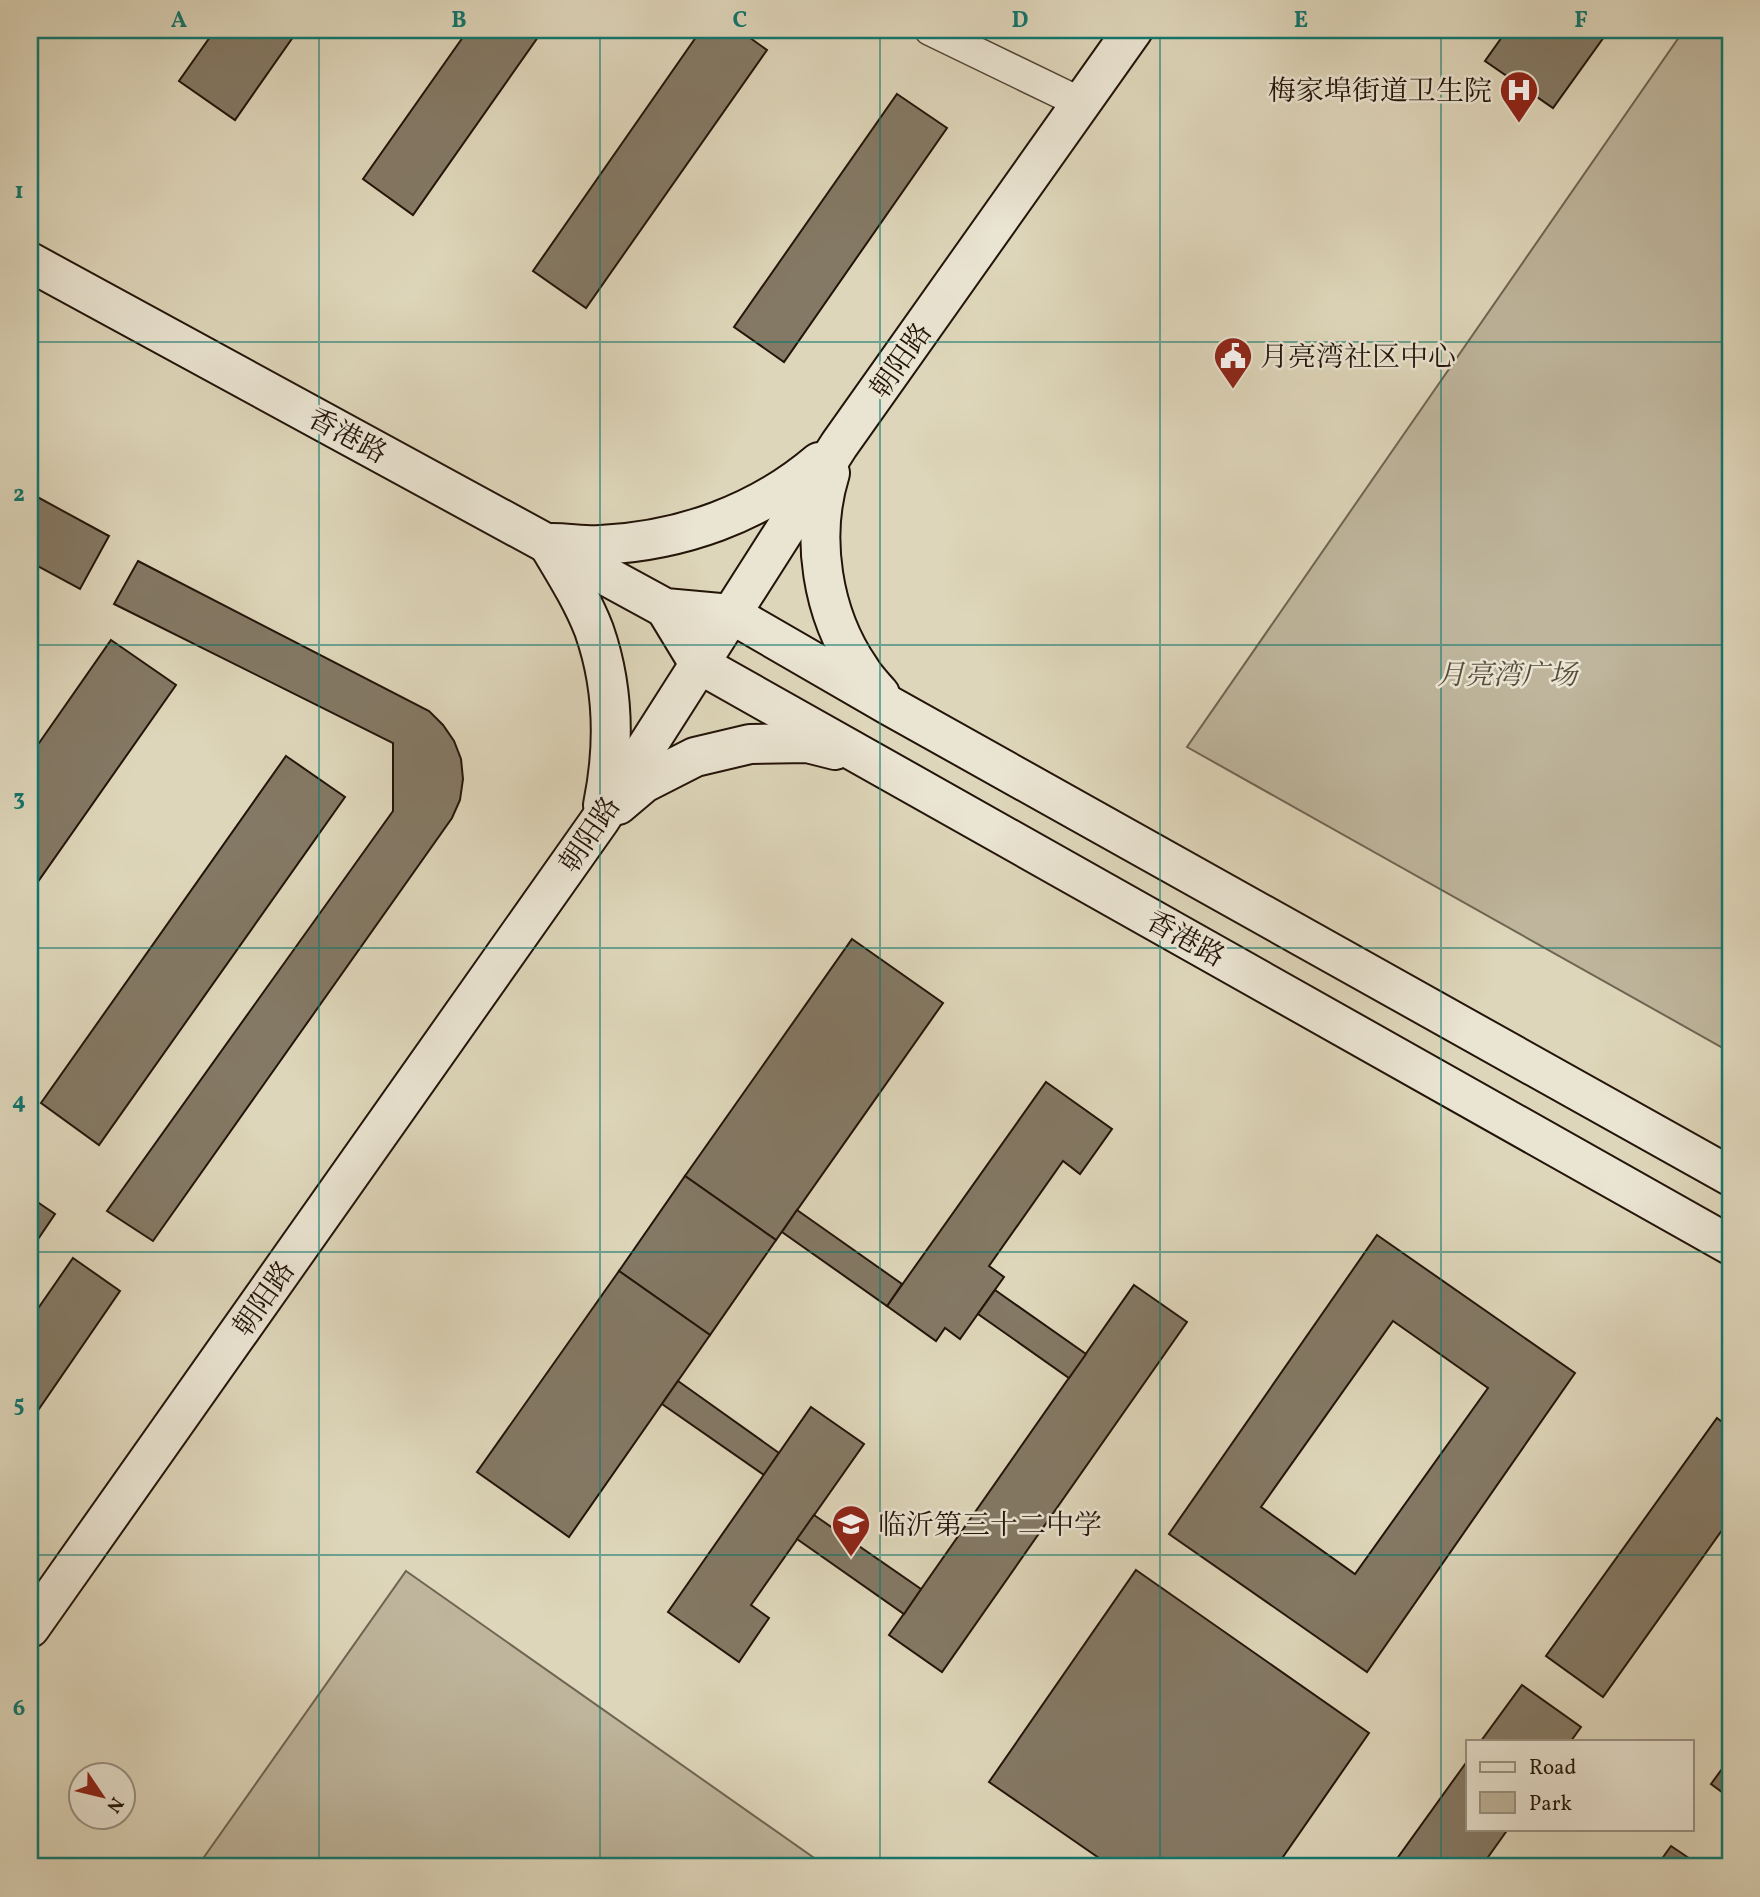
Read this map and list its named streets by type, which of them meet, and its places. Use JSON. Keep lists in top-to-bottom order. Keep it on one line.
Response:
{"streets":{"main road":["朝阳路","香港路"]},"crossings":[["朝阳路","香港路"]],"parks":["月亮湾广场"],"places":{"hospital":["梅家埠街道卫生院"],"public building":["月亮湾社区中心"],"school or university":["临沂第三十二中学"]},"legend":["Road","Park"],"north":"bottom right","grid":{"columns":["A","B","C","D","E","F"],"rows":["1","2","3","4","5","6"]}}
